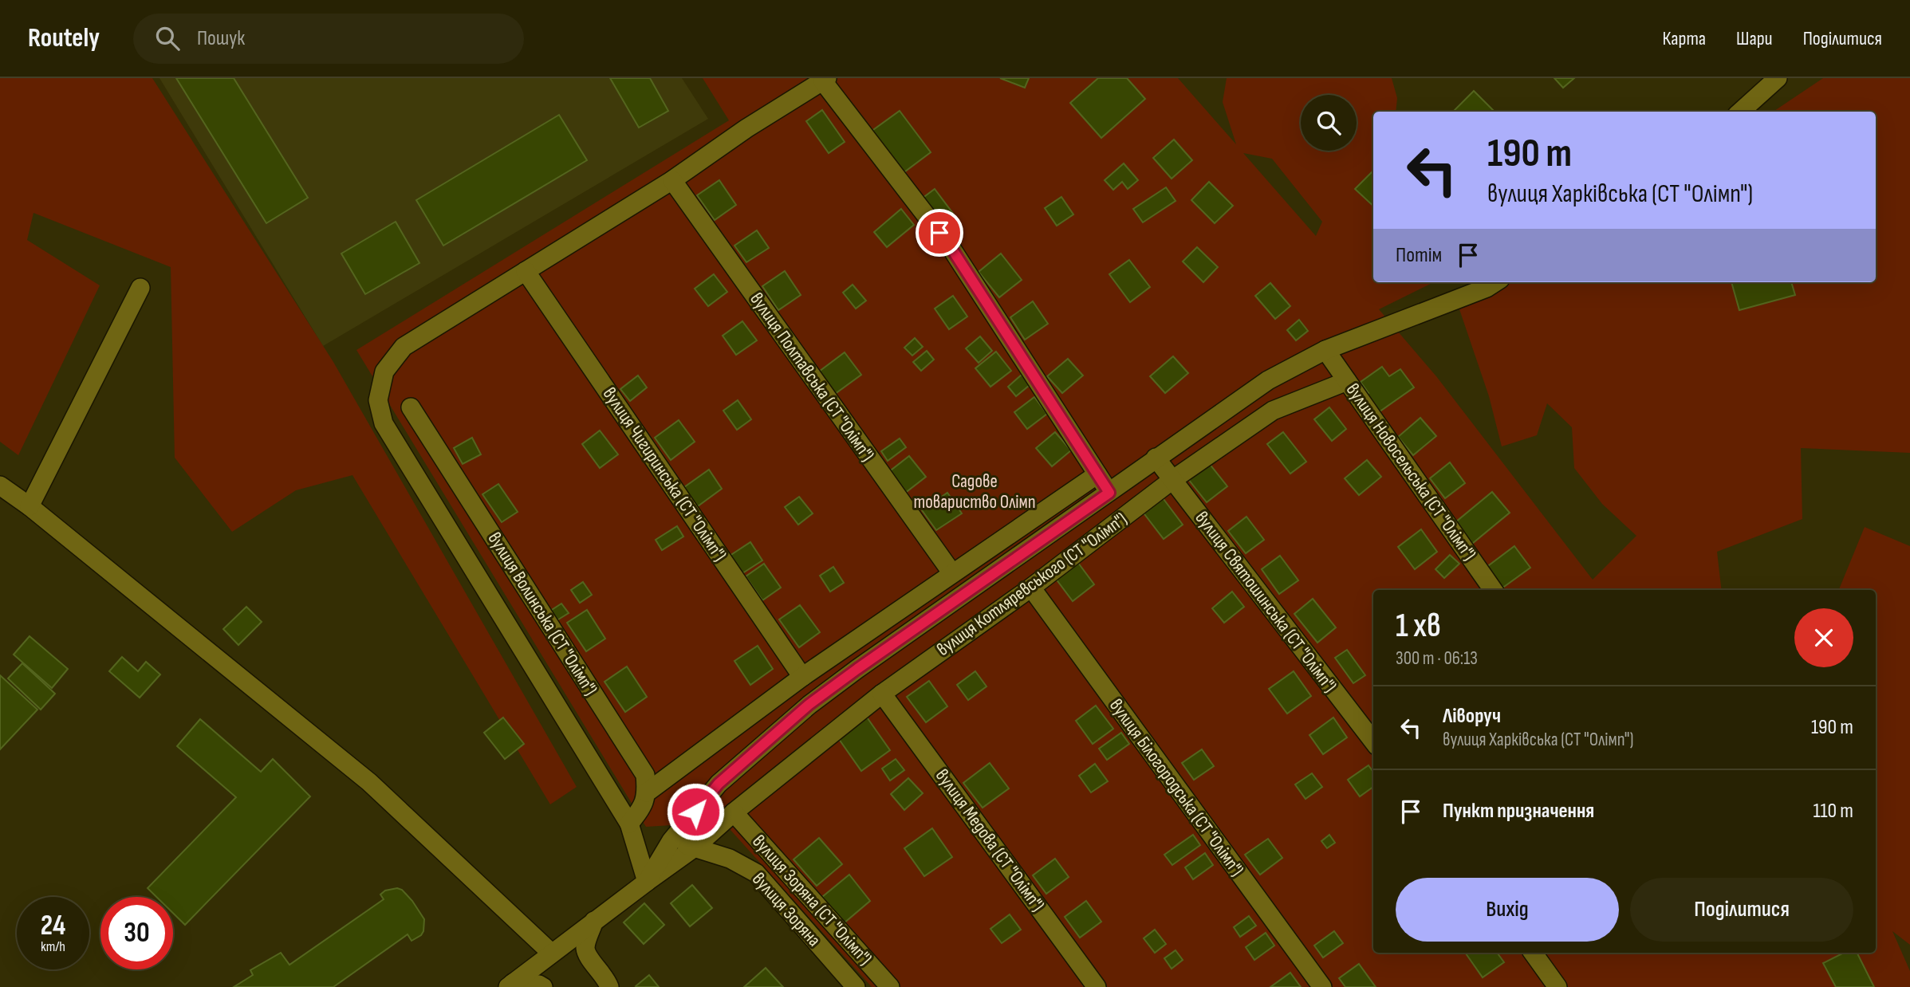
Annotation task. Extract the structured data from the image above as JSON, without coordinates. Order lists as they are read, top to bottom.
{
  "streets": {
    "street": [
      "вулиця Полтавська (СТ \"Олімп\")",
      "вулиця Новосельська (СТ \"Олімп\")",
      "вулиця Чигиринська (СТ \"Олімп\")",
      "вулиця Котляревського (СТ \"Олімп\")",
      "вулиця Святошинська (СТ \"Олімп\")",
      "вулиця Волинська (СТ \"Олімп\")",
      "вулиця Білогородська (СТ \"Олімп\")",
      "вулиця Медова (СТ \"Олімп\")",
      "вулиця Зоряна (СТ \"Олімп\")",
      "вулиця Зоряна"
    ]
  },
  "crossings": [
    ["вулиця Новосельська (СТ \"Олімп\")", "вулиця Котляревського (СТ \"Олімп\")"],
    ["вулиця Котляревського (СТ \"Олімп\")", "вулиця Святошинська (СТ \"Олімп\")"],
    ["вулиця Котляревського (СТ \"Олімп\")", "вулиця Білогородська (СТ \"Олімп\")"],
    ["вулиця Котляревського (СТ \"Олімп\")", "вулиця Медова (СТ \"Олімп\")"],
    ["вулиця Котляревського (СТ \"Олімп\")", "вулиця Зоряна (СТ \"Олімп\")"],
    ["вулиця Котляревського (СТ \"Олімп\")", "вулиця Зоряна"]
  ],
  "parks": ["Садове товариство Олімп"],
  "page": {
    "header": "Routely",
    "search": "Пошук",
    "nav": ["Карта", "Шари", "Поділитися"],
    "turn": ["190 m", "вулиця Харківська (СТ \"Олімп\")"],
    "then": "Потім",
    "heading": ["1 хв", "300 m · 06:13"],
    "list": [
      {
        "name": "Ліворуч",
        "note": "вулиця Харківська (СТ \"Олімп\")",
        "value": "190 m"
      },
      {
        "name": "Пункт призначення",
        "value": "110 m"
      }
    ],
    "buttons": ["Вихід", "Поділитися"],
    "speed": "24 km/h",
    "limit": "30"
  }
}
